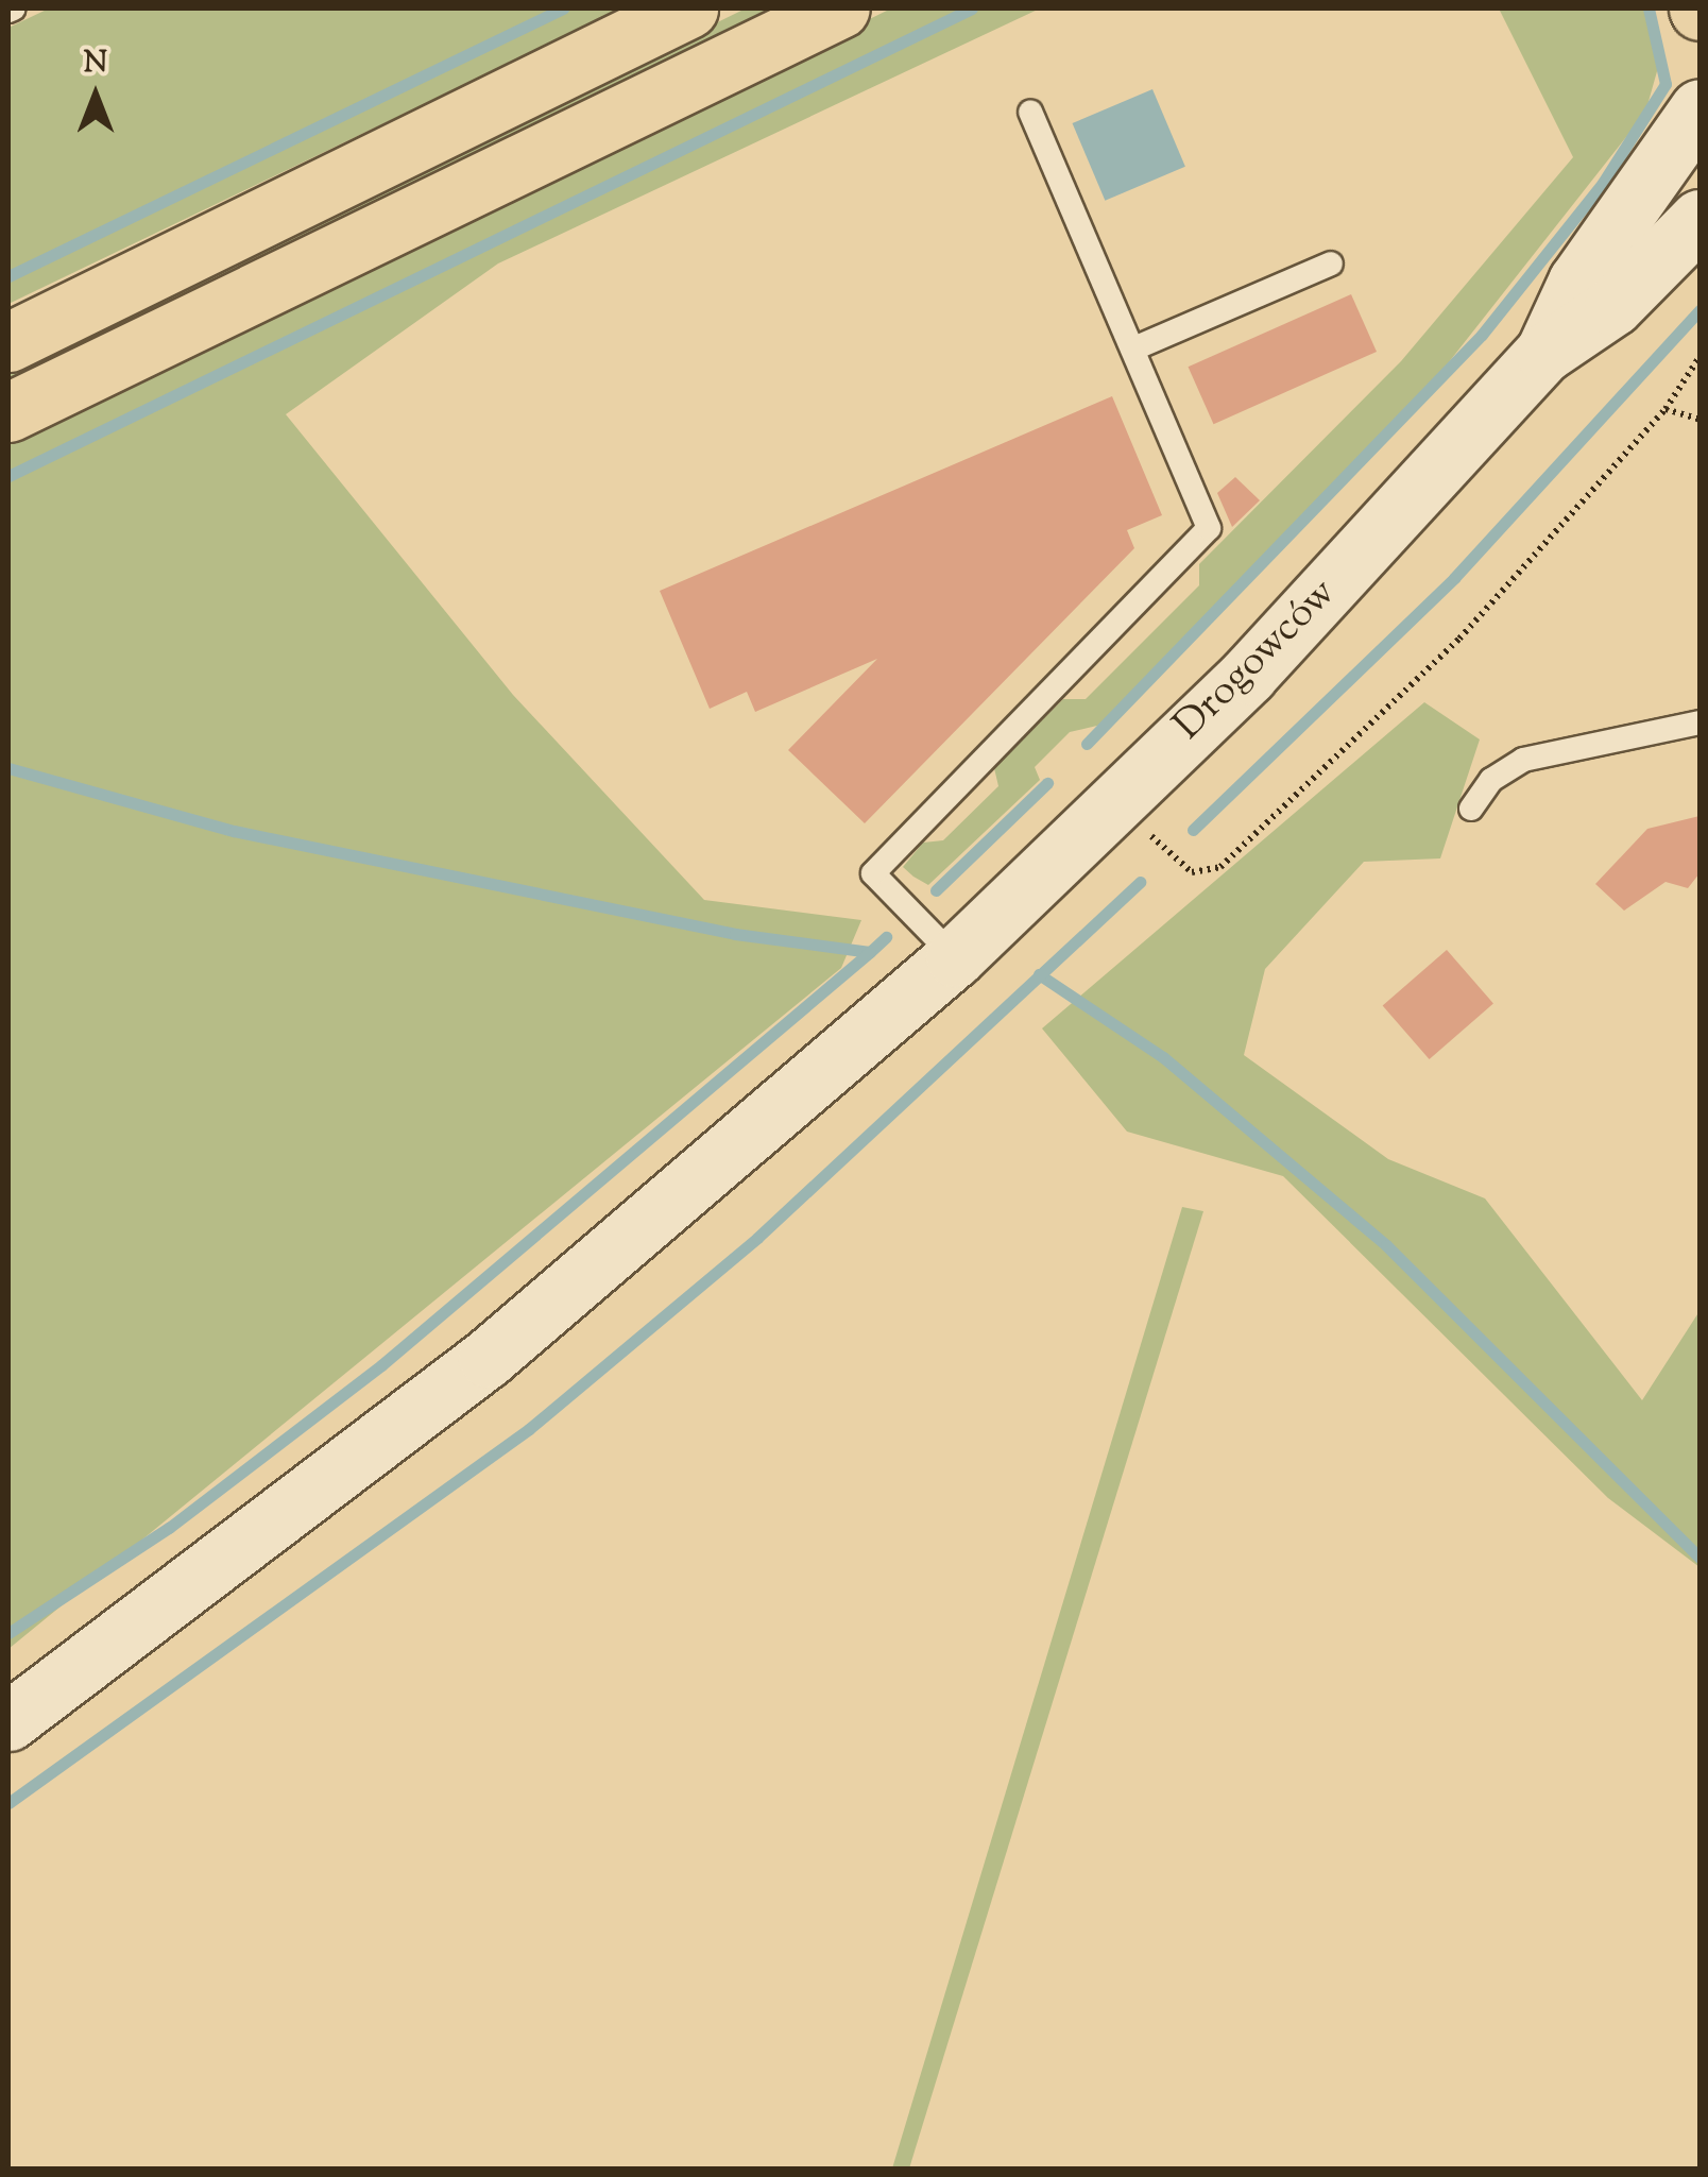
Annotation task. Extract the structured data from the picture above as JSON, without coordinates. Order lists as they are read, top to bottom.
{
  "streets": {
    "main road": ["Drogowców"]
  },
  "north": "top"
}
